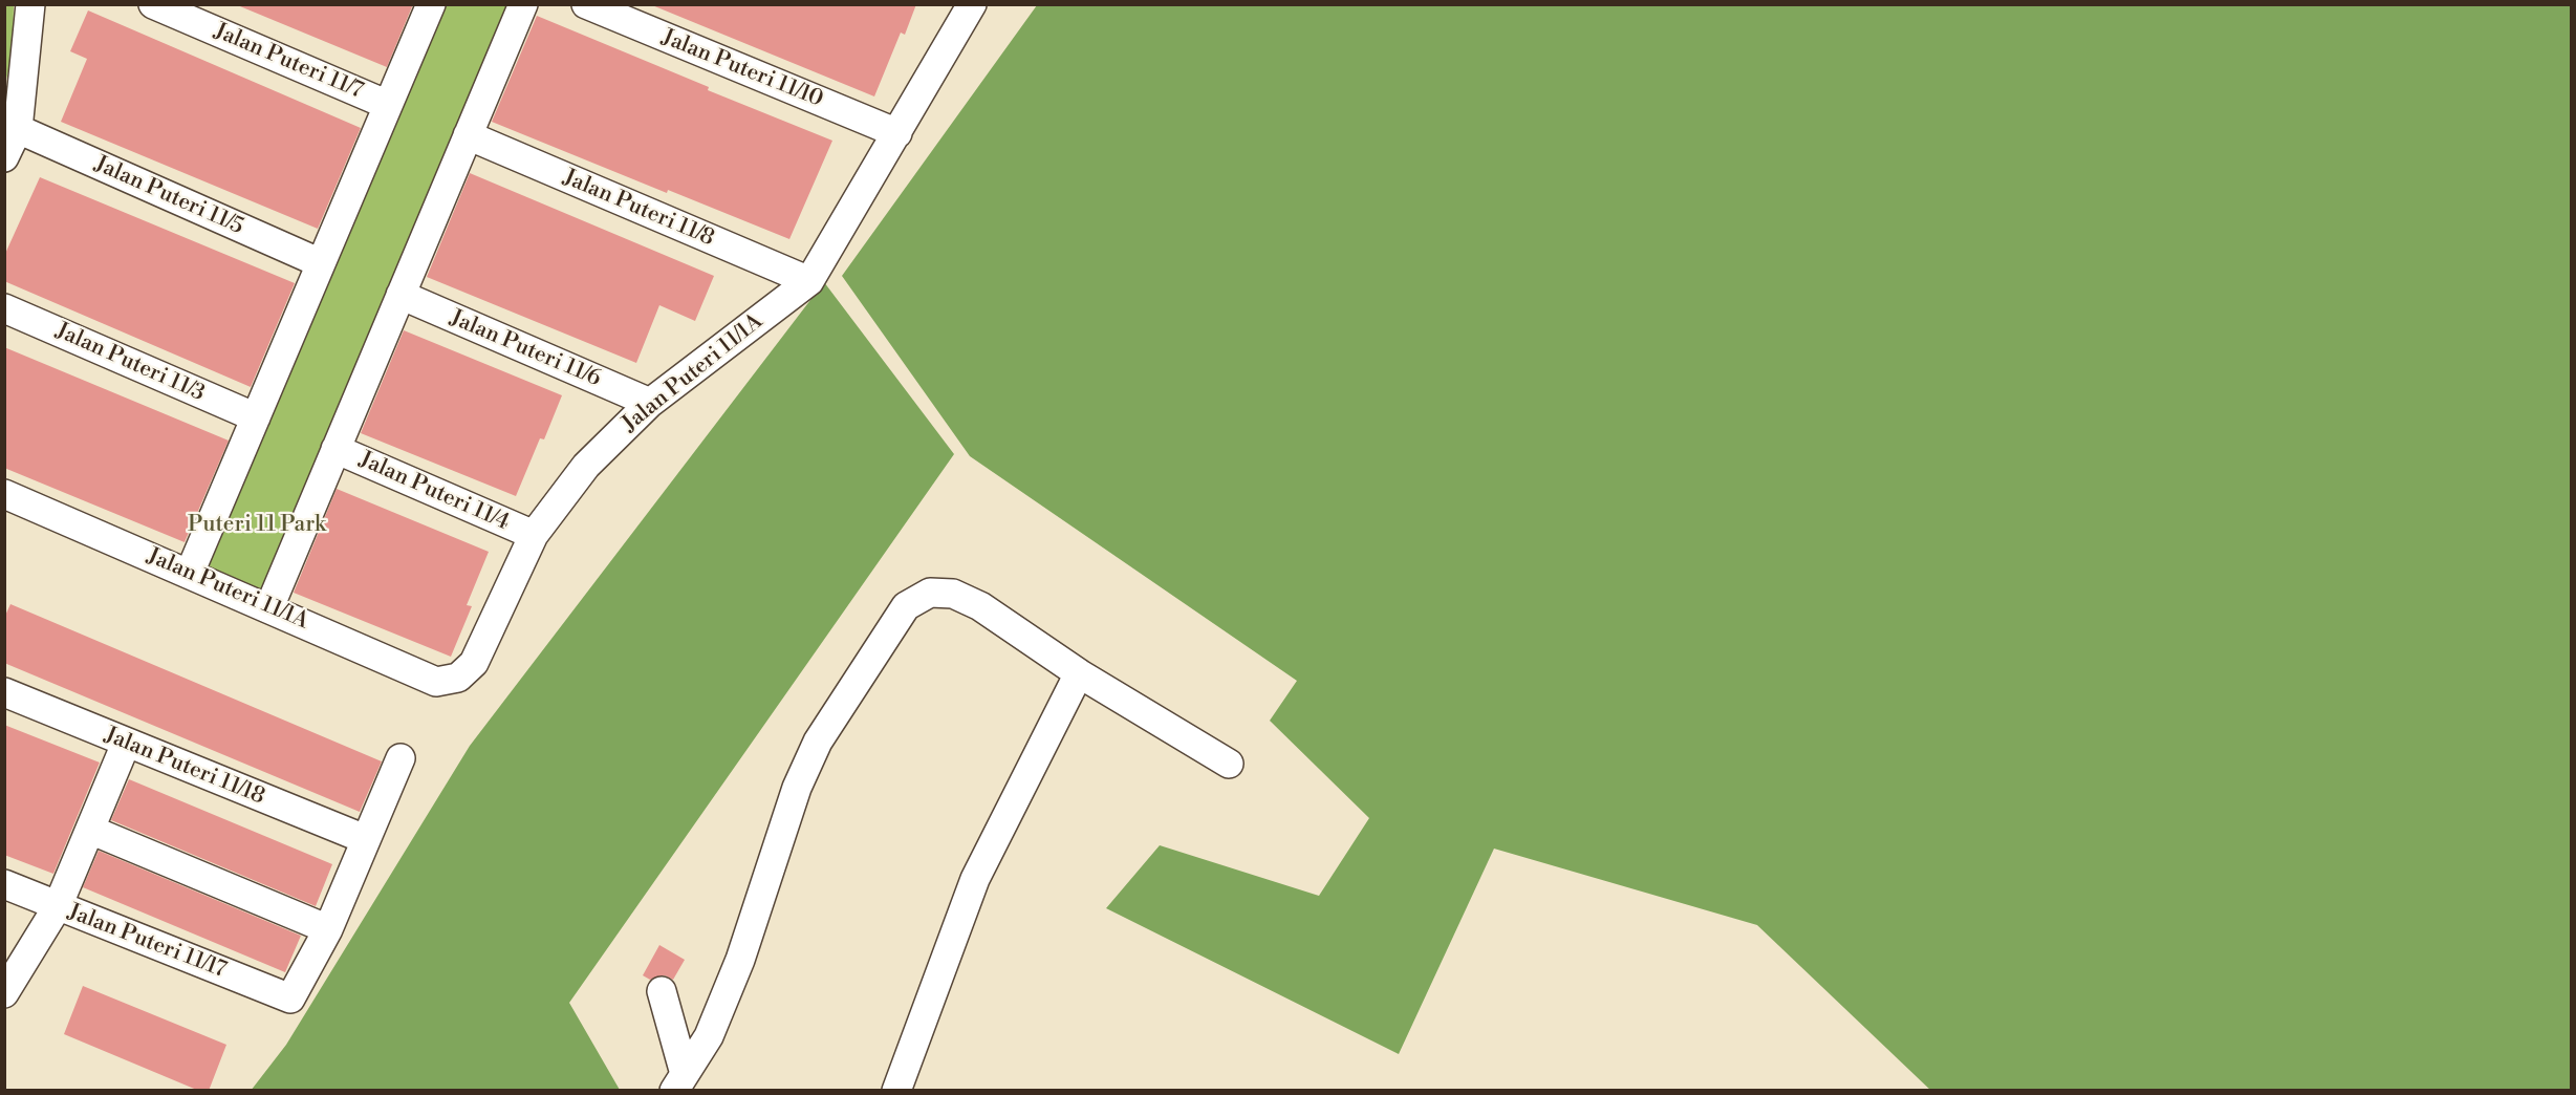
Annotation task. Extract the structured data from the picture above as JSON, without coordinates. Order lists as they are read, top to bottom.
{
  "streets": {
    "street": [
      "Jalan Puteri 11/7",
      "Jalan Puteri 11/10",
      "Jalan Puteri 11/5",
      "Jalan Puteri 11/8",
      "Jalan Puteri 11/6",
      "Jalan Puteri 11/3",
      "Jalan Puteri 11/1A",
      "Jalan Puteri 11/4",
      "Jalan Puteri 11/18",
      "Jalan Puteri 11/17"
    ]
  },
  "crossings": [
    ["Jalan Puteri 11/10", "Jalan Puteri 11/1A"],
    ["Jalan Puteri 11/8", "Jalan Puteri 11/1A"],
    ["Jalan Puteri 11/6", "Jalan Puteri 11/1A"],
    ["Jalan Puteri 11/1A", "Jalan Puteri 11/4"]
  ],
  "parks": ["Puteri 11 Park"]
}
